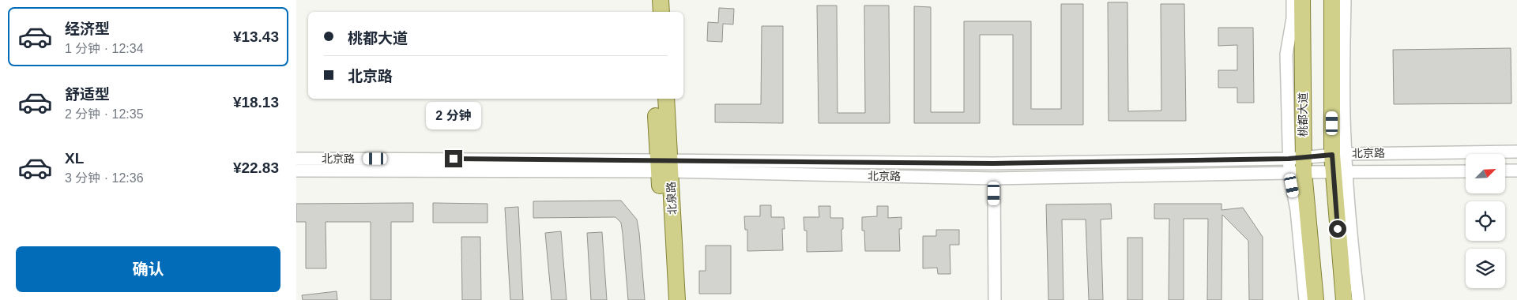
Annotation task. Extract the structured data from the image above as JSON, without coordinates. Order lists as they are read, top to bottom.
{
  "streets": {
    "main road": ["桃都大道", "北泉路"],
    "street": ["北京路"]
  },
  "crossings": [
    ["桃都大道", "北京路"],
    ["北京路", "北泉路"]
  ],
  "north": "top right",
  "page": {
    "list": [
      {
        "name": "经济型",
        "note": "1 分钟 · 12:34",
        "value": "¥13.43"
      },
      {
        "name": "舒适型",
        "note": "2 分钟 · 12:35",
        "value": "¥18.13"
      },
      {
        "name": "XL",
        "note": "3 分钟 · 12:36",
        "value": "¥22.83"
      }
    ],
    "banner": ["桃都大道", "北京路"],
    "bubble": "2 分钟",
    "buttons": "确认"
  }
}
